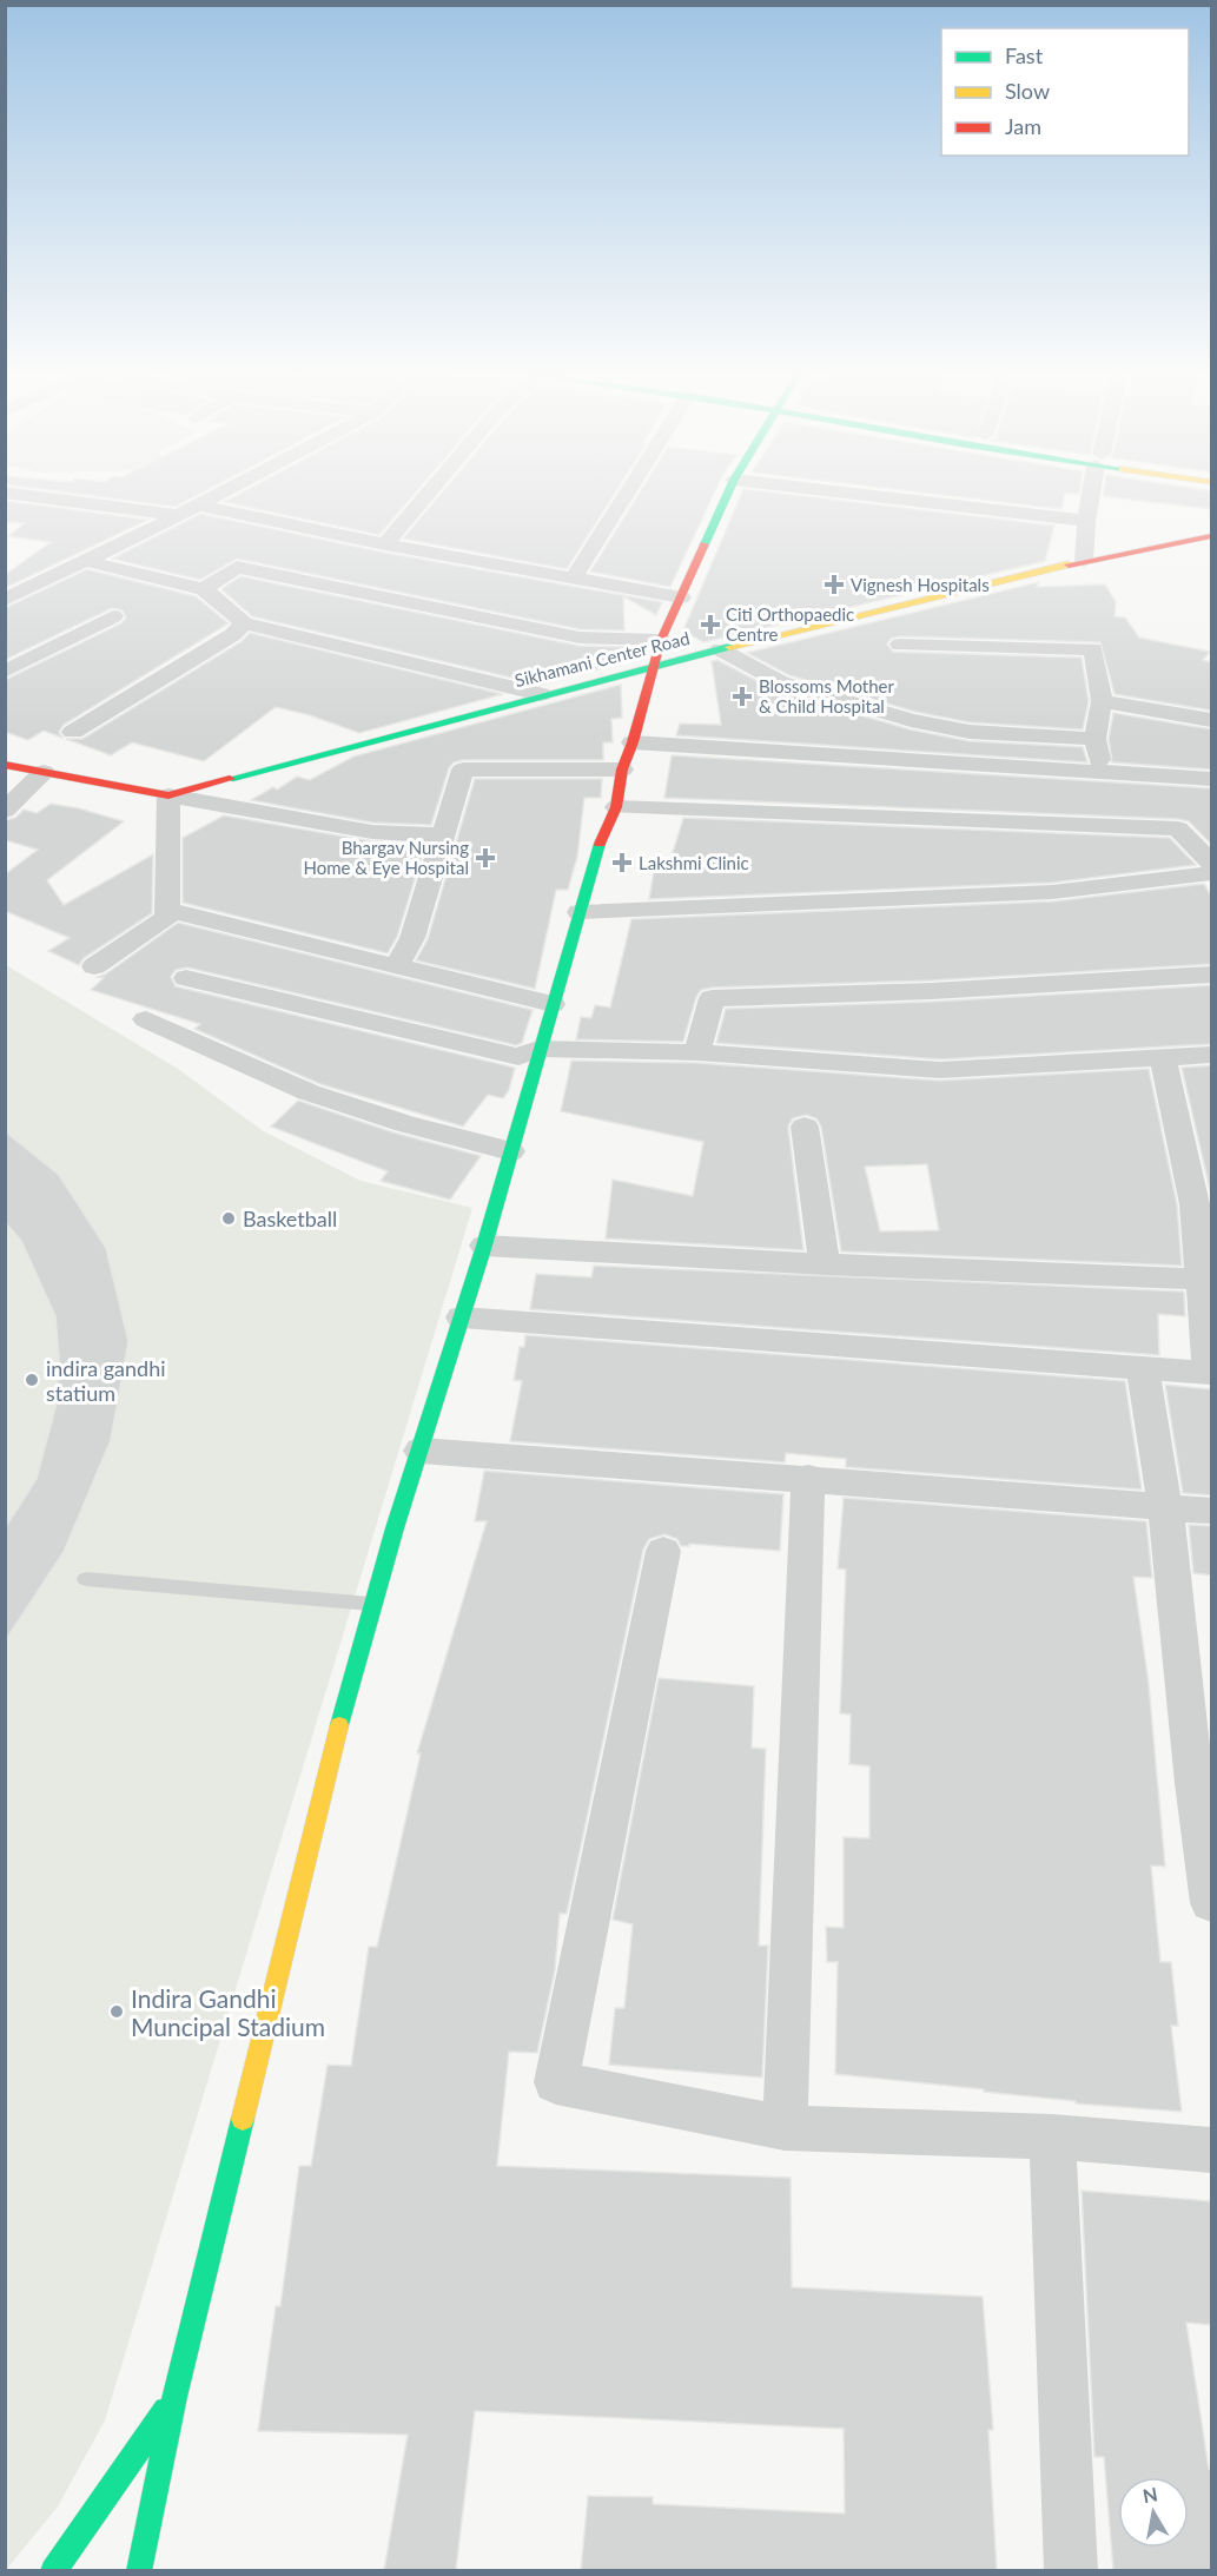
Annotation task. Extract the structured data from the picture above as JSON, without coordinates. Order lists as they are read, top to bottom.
{
  "streets": {
    "street": ["Sikhamani Center Road"]
  },
  "places": {
    "health": [
      "Vignesh Hospitals",
      "Citi Orthopaedic Centre",
      "Blossoms Mother & Child Hospital",
      "Bhargav Nursing Home & Eye Hospital",
      "Lakshmi Clinic"
    ],
    "other": ["Basketball", "indira gandhi statium", "Indira Gandhi Muncipal Stadium"]
  },
  "legend": ["Fast", "Slow", "Jam"],
  "north": "top"
}
